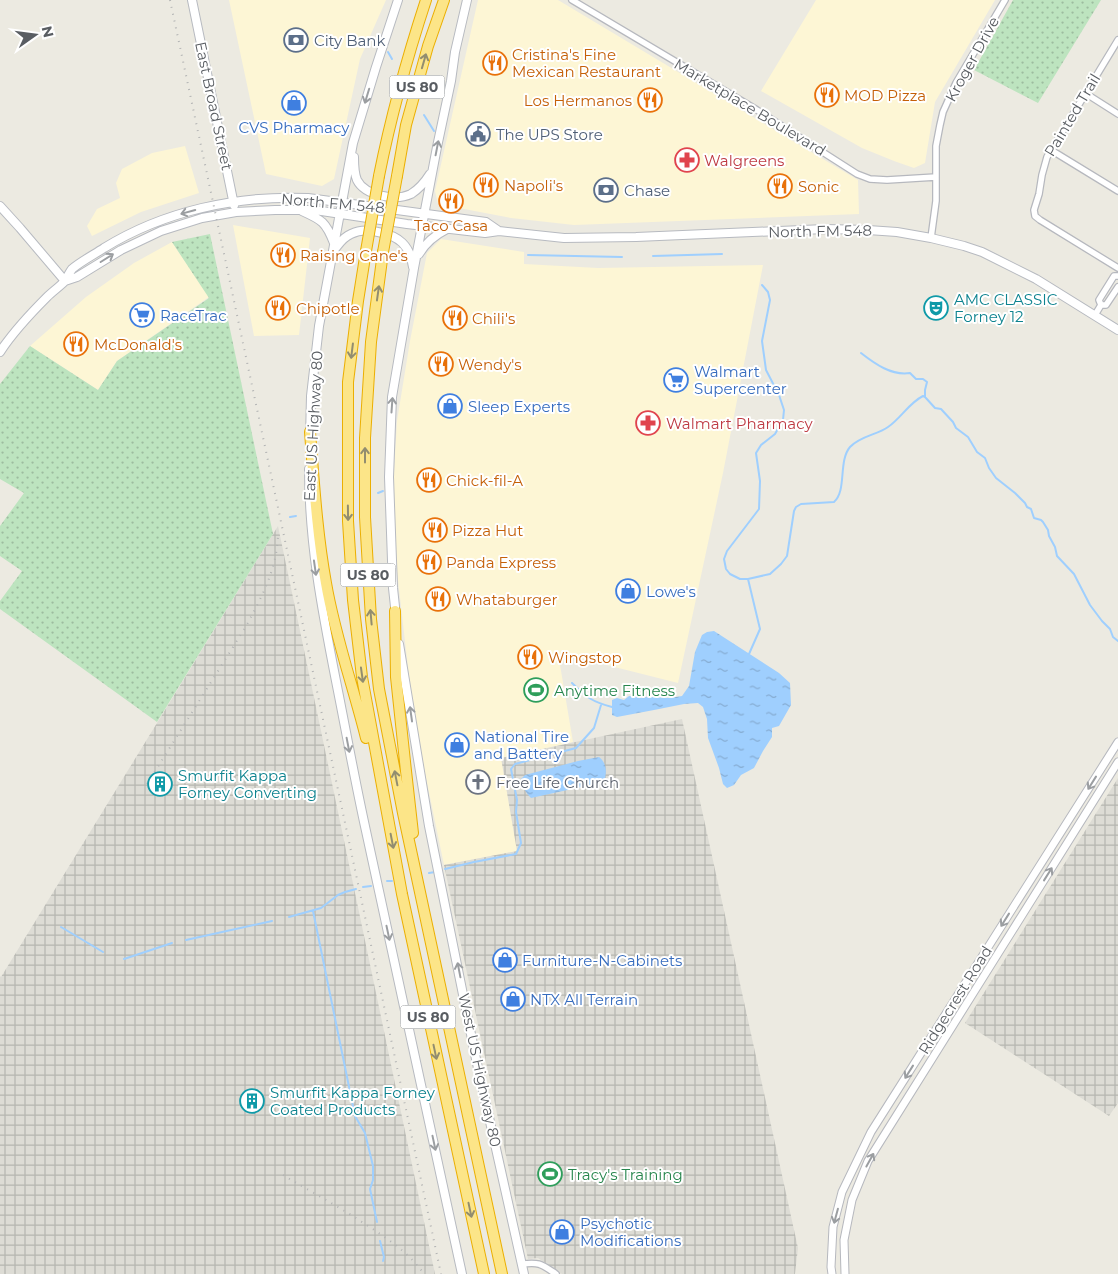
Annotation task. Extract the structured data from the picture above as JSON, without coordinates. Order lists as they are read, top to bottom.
{
  "streets": {
    "highway": ["US 80"],
    "main road": [
      "East Broad Street",
      "North FM 548",
      "East US Highway 80",
      "West US Highway 80"
    ],
    "street": [
      "Kroger Drive",
      "Marketplace Boulevard",
      "Painted Trail",
      "Ridgecrest Road"
    ]
  },
  "crossings": [
    ["Kroger Drive", "Marketplace Boulevard"],
    ["Kroger Drive", "North FM 548"],
    ["East Broad Street", "North FM 548"],
    ["North FM 548", "East US Highway 80"]
  ],
  "one_way": ["East US Highway 80", "West US Highway 80"],
  "places": {
    "bank": ["City Bank", "Chase"],
    "restaurant": [
      "Cristina's Fine Mexican Restaurant",
      "MOD Pizza",
      "Los Hermanos",
      "Napoli's",
      "Sonic",
      "Taco Casa",
      "Raising Cane's",
      "Chipotle",
      "Chili's",
      "McDonald's",
      "Wendy's",
      "Chick-fil-A",
      "Pizza Hut",
      "Panda Express",
      "Whataburger",
      "Wingstop"
    ],
    "shop": [
      "CVS Pharmacy",
      "Sleep Experts",
      "Lowe's",
      "National Tire and Battery",
      "Furniture-N-Cabinets",
      "NTX All Terrain",
      "Psychotic Modifications"
    ],
    "public building": ["The UPS Store"],
    "pharmacy": ["Walgreens", "Walmart Pharmacy"],
    "theatre": ["AMC CLASSIC Forney 12"],
    "supermarket": ["RaceTrac", "Walmart Supercenter"],
    "sports": ["Anytime Fitness", "Tracy's Training"],
    "church": ["Free Life Church"],
    "building": ["Smurfit Kappa Forney Converting", "Smurfit Kappa Forney Coated Products"]
  },
  "north": "right"
}
